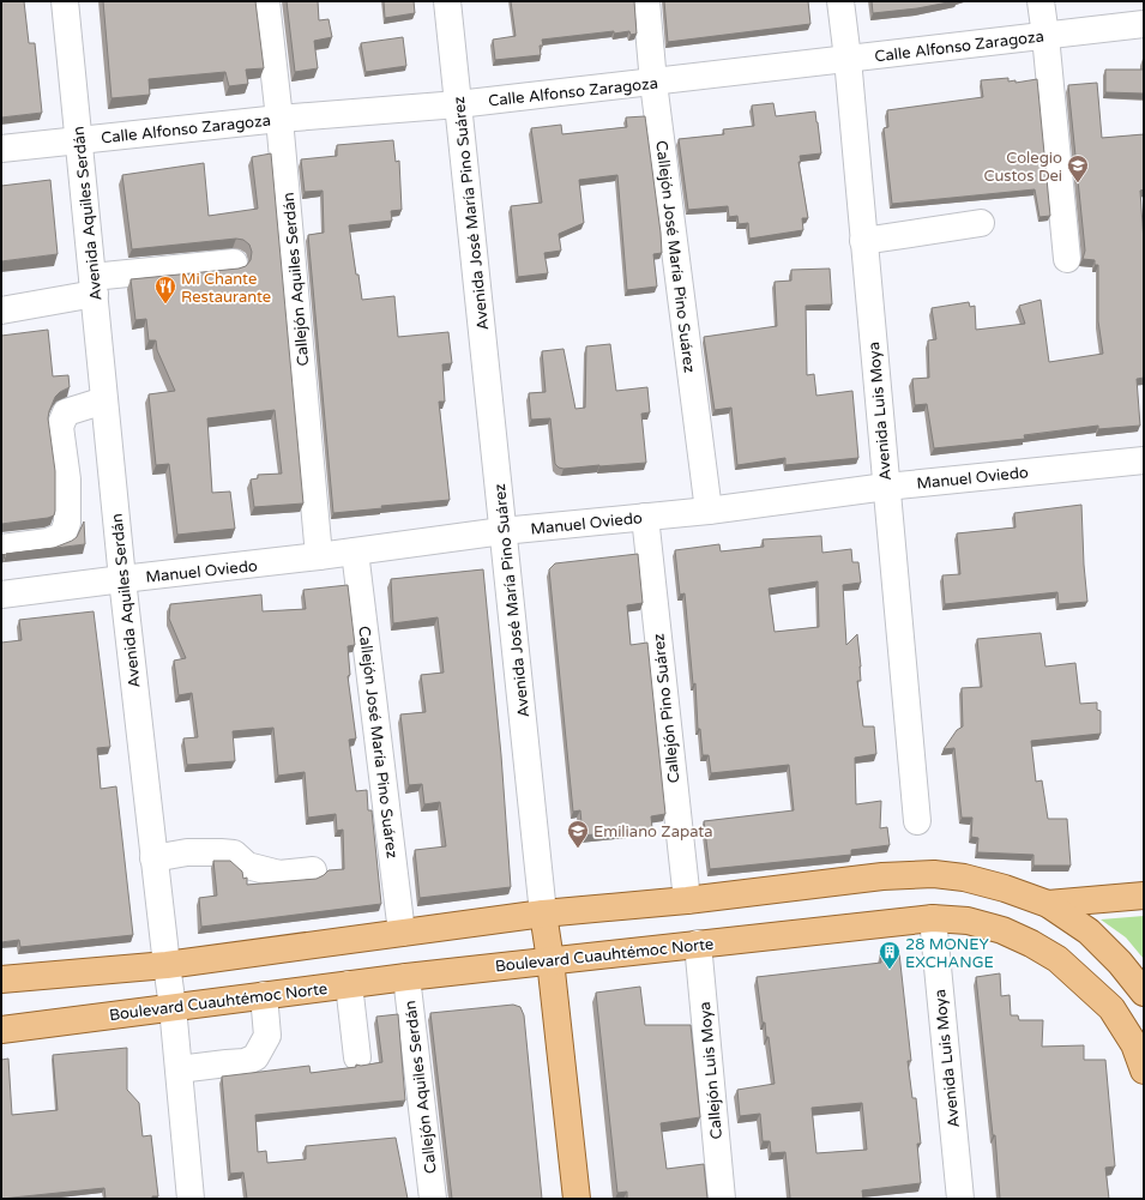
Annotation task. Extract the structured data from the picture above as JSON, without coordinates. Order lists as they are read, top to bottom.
{
  "streets": {
    "main road": ["Avenida José María Pino Suárez", "Boulevard Cuauhtémoc Norte"],
    "street": [
      "Calle Alfonso Zaragoza",
      "Avenida Aquiles Serdán",
      "Callejón José María Pino Suárez",
      "Callejón Aquiles Serdán",
      "Avenida Luis Moya",
      "Manuel Oviedo",
      "Callejón Pino Suárez",
      "Callejón Luis Moya"
    ]
  },
  "crossings": [
    ["Calle Alfonso Zaragoza", "Avenida Aquiles Serdán"],
    ["Calle Alfonso Zaragoza", "Avenida José María Pino Suárez"],
    ["Calle Alfonso Zaragoza", "Callejón José María Pino Suárez"],
    ["Calle Alfonso Zaragoza", "Callejón Aquiles Serdán"],
    ["Calle Alfonso Zaragoza", "Avenida Luis Moya"],
    ["Avenida Aquiles Serdán", "Manuel Oviedo"],
    ["Avenida Aquiles Serdán", "Boulevard Cuauhtémoc Norte"],
    ["Avenida José María Pino Suárez", "Manuel Oviedo"],
    ["Avenida José María Pino Suárez", "Boulevard Cuauhtémoc Norte"],
    ["Callejón José María Pino Suárez", "Manuel Oviedo"],
    ["Callejón Aquiles Serdán", "Manuel Oviedo"],
    ["Callejón Aquiles Serdán", "Boulevard Cuauhtémoc Norte"],
    ["Avenida Luis Moya", "Manuel Oviedo"],
    ["Avenida Luis Moya", "Boulevard Cuauhtémoc Norte"],
    ["Manuel Oviedo", "Callejón Pino Suárez"],
    ["Boulevard Cuauhtémoc Norte", "Callejón Luis Moya"]
  ],
  "places": {
    "school or university": ["Colegio Custos Dei", "Emiliano Zapata"],
    "restaurant": ["Mi Chante Restaurante"],
    "building": ["28 MONEY EXCHANGE"]
  }
}
